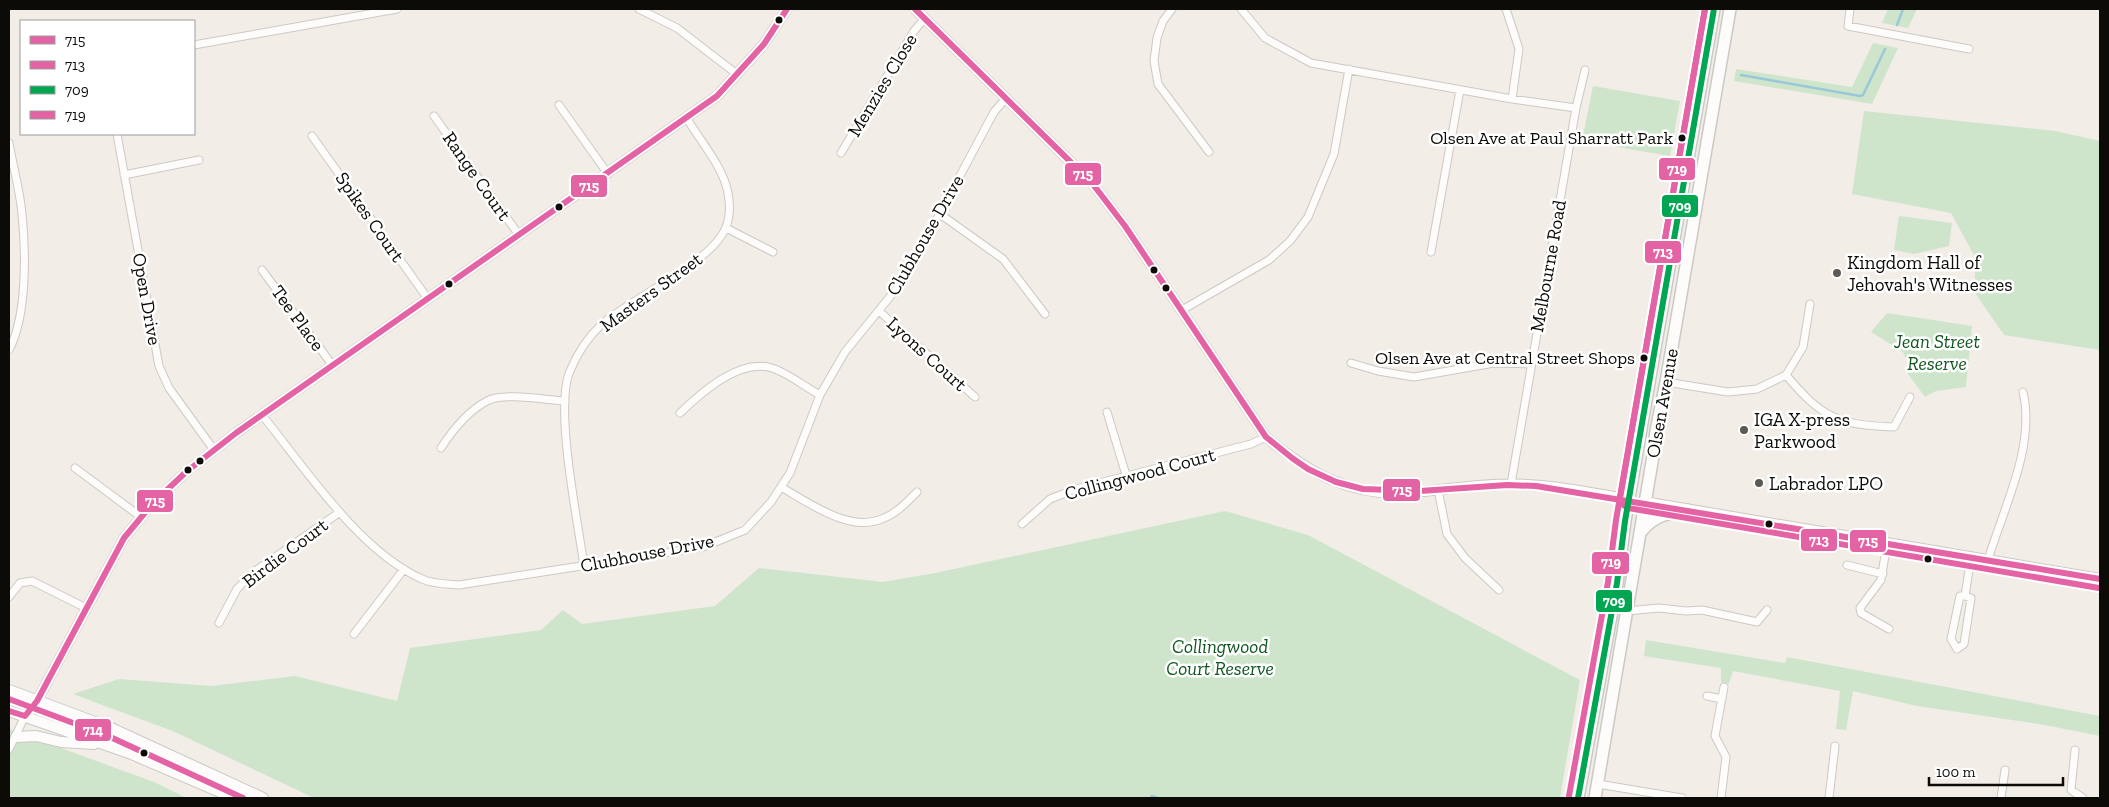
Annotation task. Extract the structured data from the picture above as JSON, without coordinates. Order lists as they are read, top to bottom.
{
  "streets": {
    "main road": ["Olsen Avenue"],
    "street": [
      "Menzies Close",
      "Range Court",
      "Spikes Court",
      "Clubhouse Drive",
      "Melbourne Road",
      "Masters Street",
      "Open Drive",
      "Tee Place",
      "Lyons Court",
      "Collingwood Court",
      "Birdie Court"
    ]
  },
  "crossings": [
    ["Clubhouse Drive", "Masters Street"],
    ["Clubhouse Drive", "Lyons Court"],
    ["Clubhouse Drive", "Birdie Court"]
  ],
  "parks": ["Jean Street Reserve", "Collingwood Court Reserve"],
  "places": [
    "Olsen Ave at Paul Sharratt Park",
    "Kingdom Hall of Jehovah's Witnesses",
    "Olsen Ave at Central Street Shops",
    "IGA X-press Parkwood",
    "Labrador LPO"
  ],
  "lines": [
    "transit line 715",
    "transit line 713",
    "transit line 709",
    "transit line 719",
    "transit line 714"
  ],
  "legend": [
    "715",
    "713",
    "709",
    "719"
  ],
  "scale_bar": "100 m"
}
